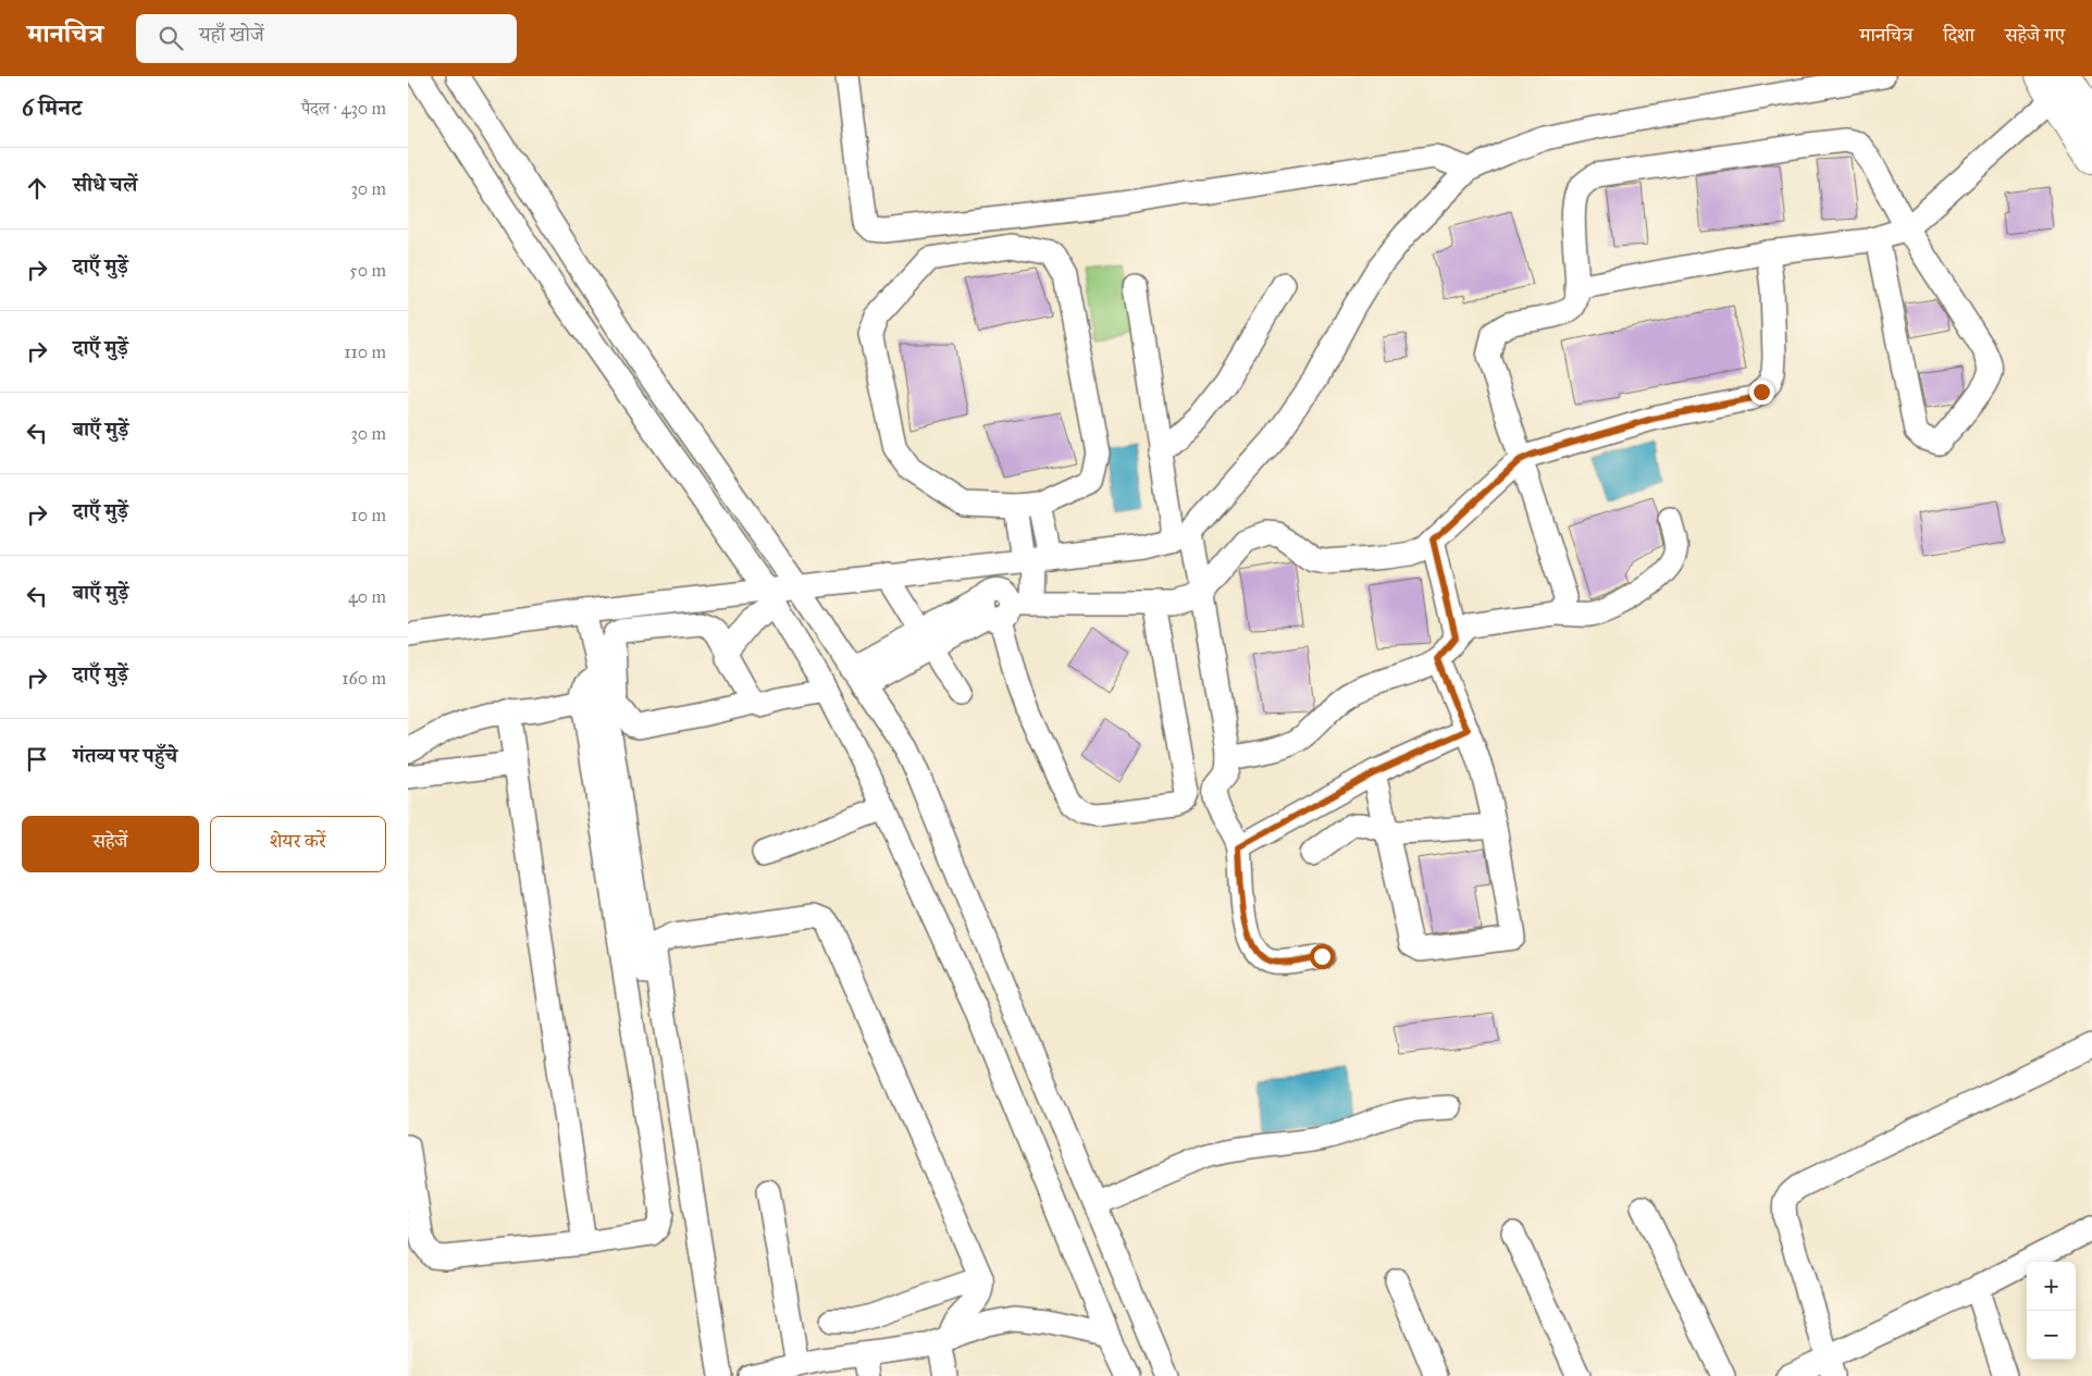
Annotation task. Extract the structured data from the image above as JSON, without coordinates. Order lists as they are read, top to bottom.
{
  "page": {
    "header": "मानचित्र",
    "search": "यहाँ खोजें",
    "nav": ["मानचित्र", "दिशा", "सहेजे गए"],
    "heading": ["6 मिनट", "पैदल · 430 m"],
    "list": [
      ["सीधे चलें", "30 m"],
      ["दाएँ मुड़ें", "50 m"],
      ["दाएँ मुड़ें", "110 m"],
      ["बाएँ मुड़ें", "30 m"],
      ["दाएँ मुड़ें", "10 m"],
      ["बाएँ मुड़ें", "40 m"],
      ["दाएँ मुड़ें", "160 m"],
      "गंतव्य पर पहुँचे"
    ],
    "buttons": ["सहेजें", "शेयर करें"],
    "map_buttons": ["+", "−"]
  }
}
